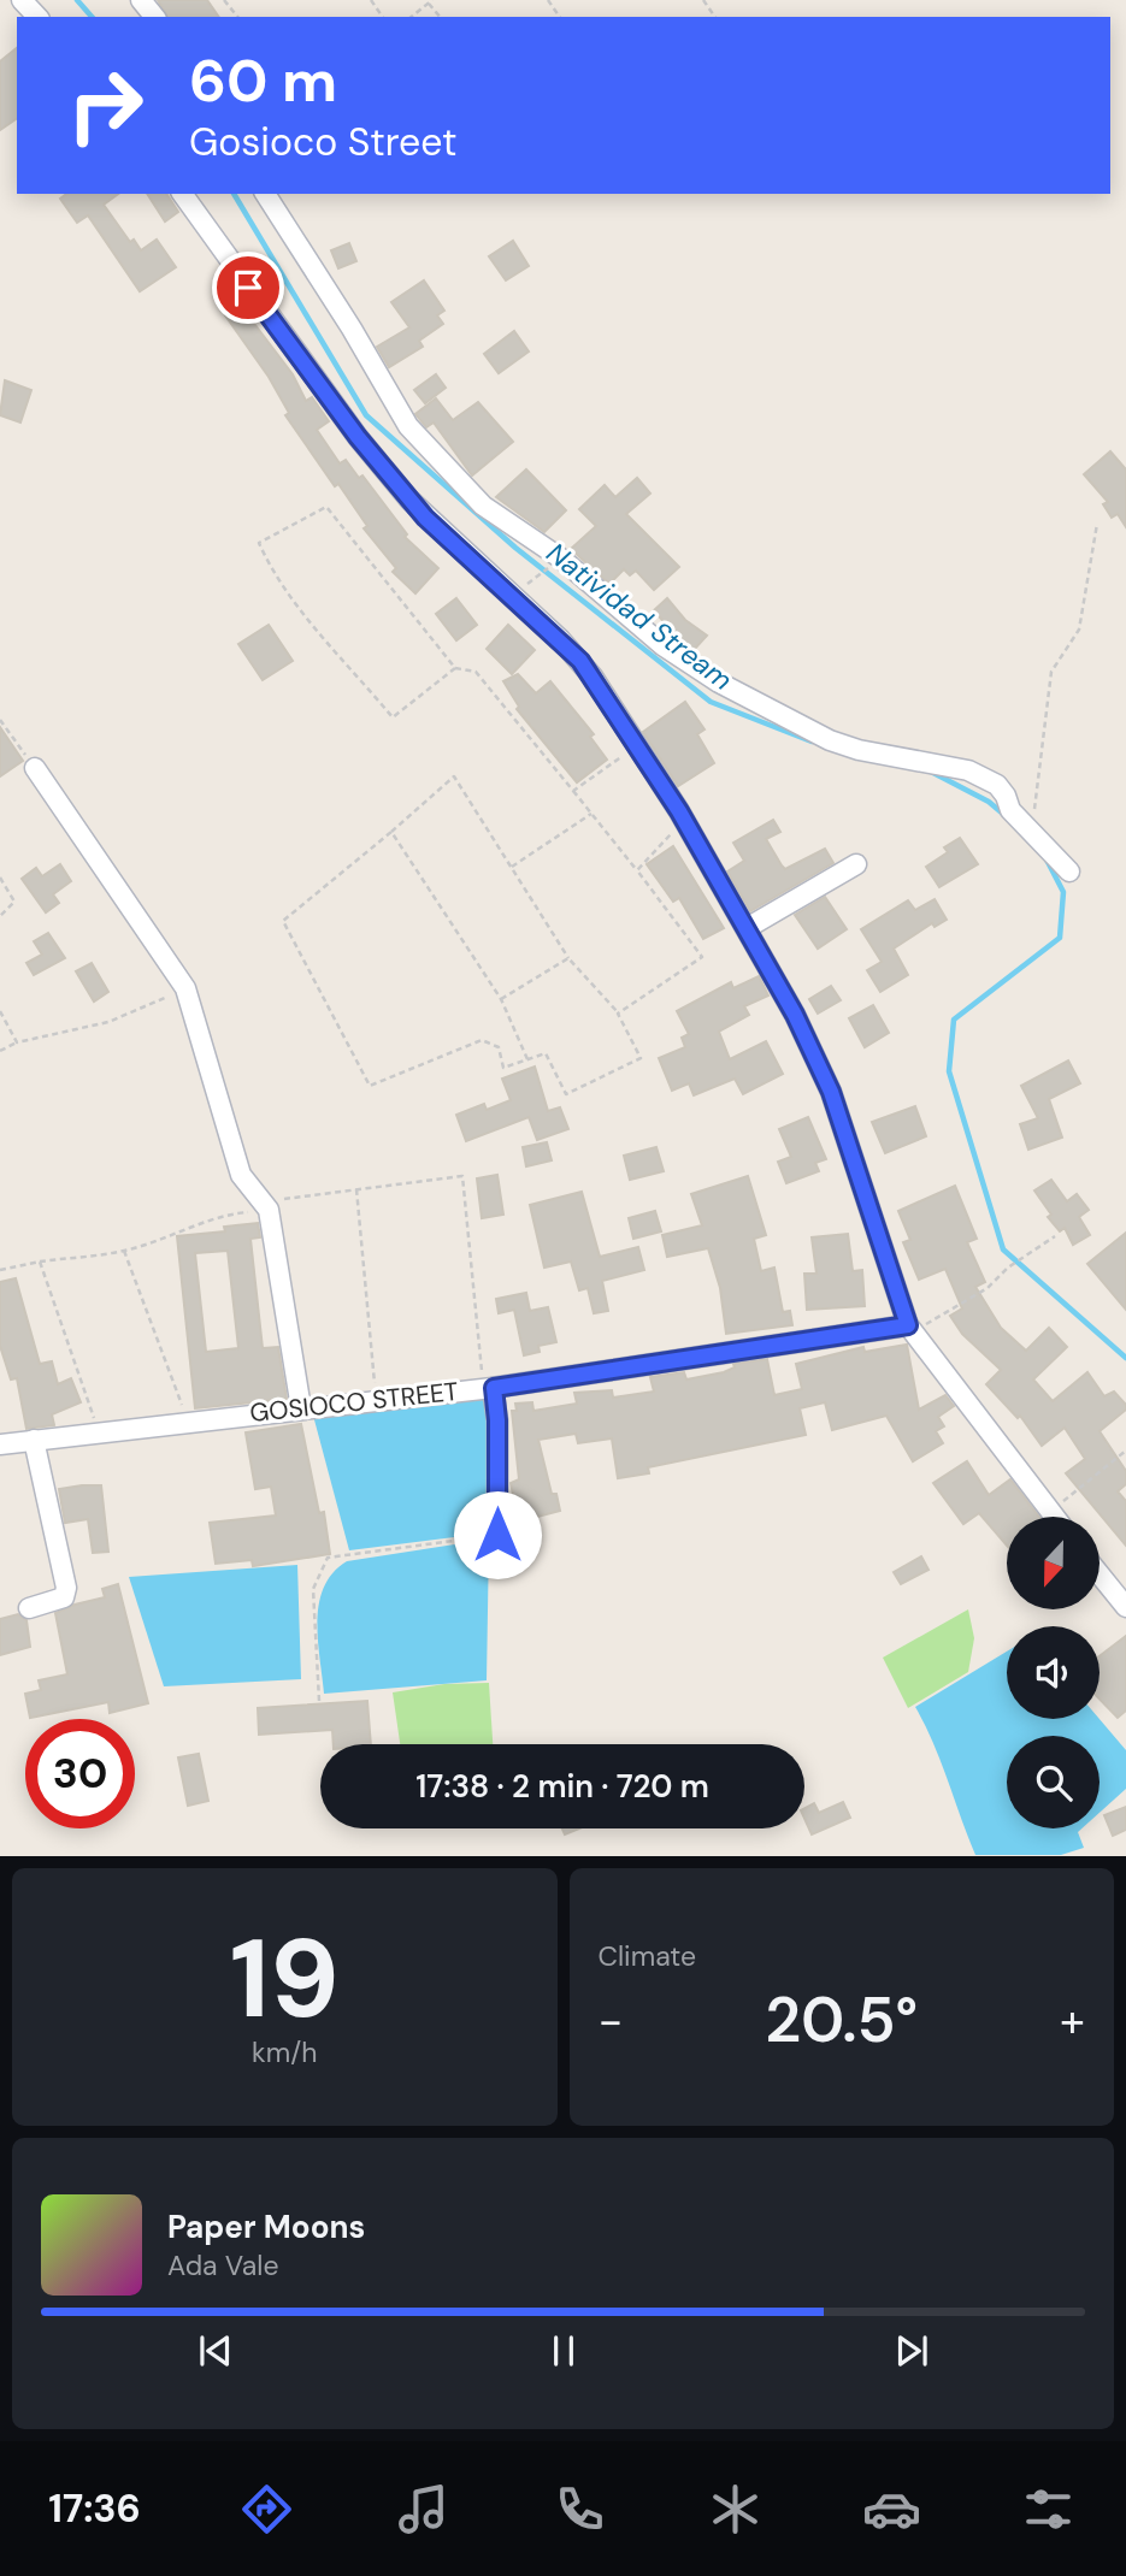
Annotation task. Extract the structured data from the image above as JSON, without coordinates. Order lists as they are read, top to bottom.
{
  "streets": {
    "street": ["GOSIOCO STREET"]
  },
  "water": ["Natividad Stream"],
  "north": "bottom",
  "page": {
    "turn": ["60 m", "Gosioco Street"],
    "limit": "30",
    "trip": "17:38 · 2 min · 720 m",
    "tile": [
      ["19", "km/h"],
      "Climate"
    ],
    "heat": ["−", "20.5°", "+"],
    "song": ["Paper Moons", "Ada Vale"],
    "tabs": "17:36"
  }
}
